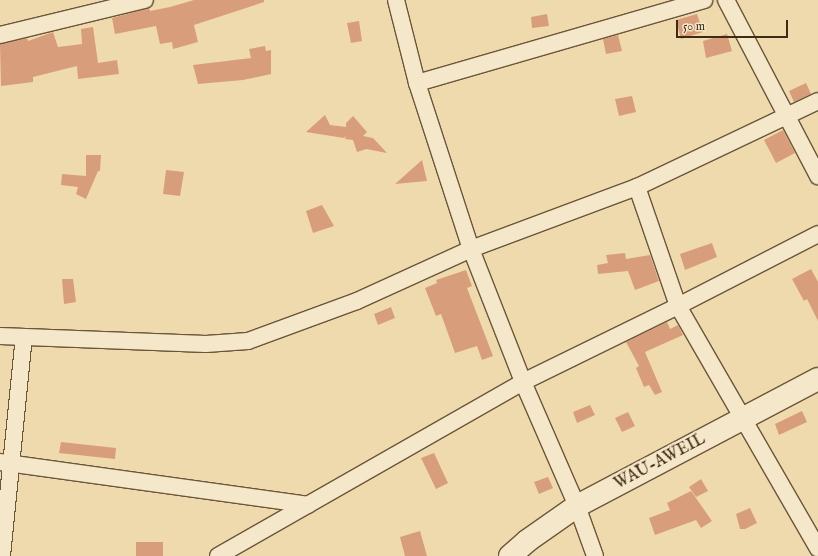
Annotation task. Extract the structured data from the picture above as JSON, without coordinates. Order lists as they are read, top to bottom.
{
  "streets": {
    "street": ["WAU-AWEIL"]
  },
  "scale_bar": "50 m"
}
